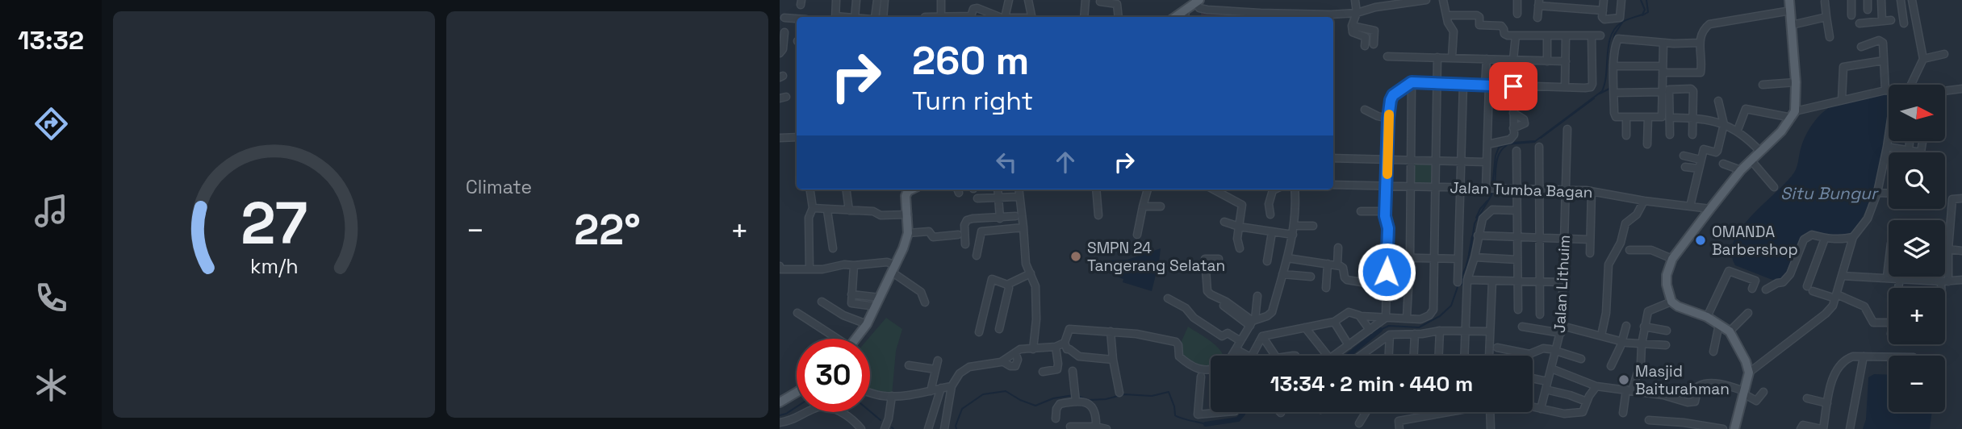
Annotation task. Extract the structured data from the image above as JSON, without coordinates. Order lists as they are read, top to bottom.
{
  "streets": {
    "street": ["Jalan Tumba Bagan", "Jalan Lithuim"]
  },
  "crossings": [
    ["Jalan Tumba Bagan", "Jalan Lithuim"]
  ],
  "water": ["Situ Bungur"],
  "places": ["OMANDA Barbershop", "SMPN 24 Tangerang Selatan", "Masjid Baiturahman"],
  "north": "right",
  "page": {
    "tabs": "13:32",
    "tile": "Climate",
    "turn": ["260 m", "Turn right"],
    "map_buttons": ["+", "−"],
    "heat": ["−", "22°", "+"],
    "limit": "30",
    "trip": "13:34 · 2 min · 440 m",
    "gauge": ["27", "km/h"]
  }
}
